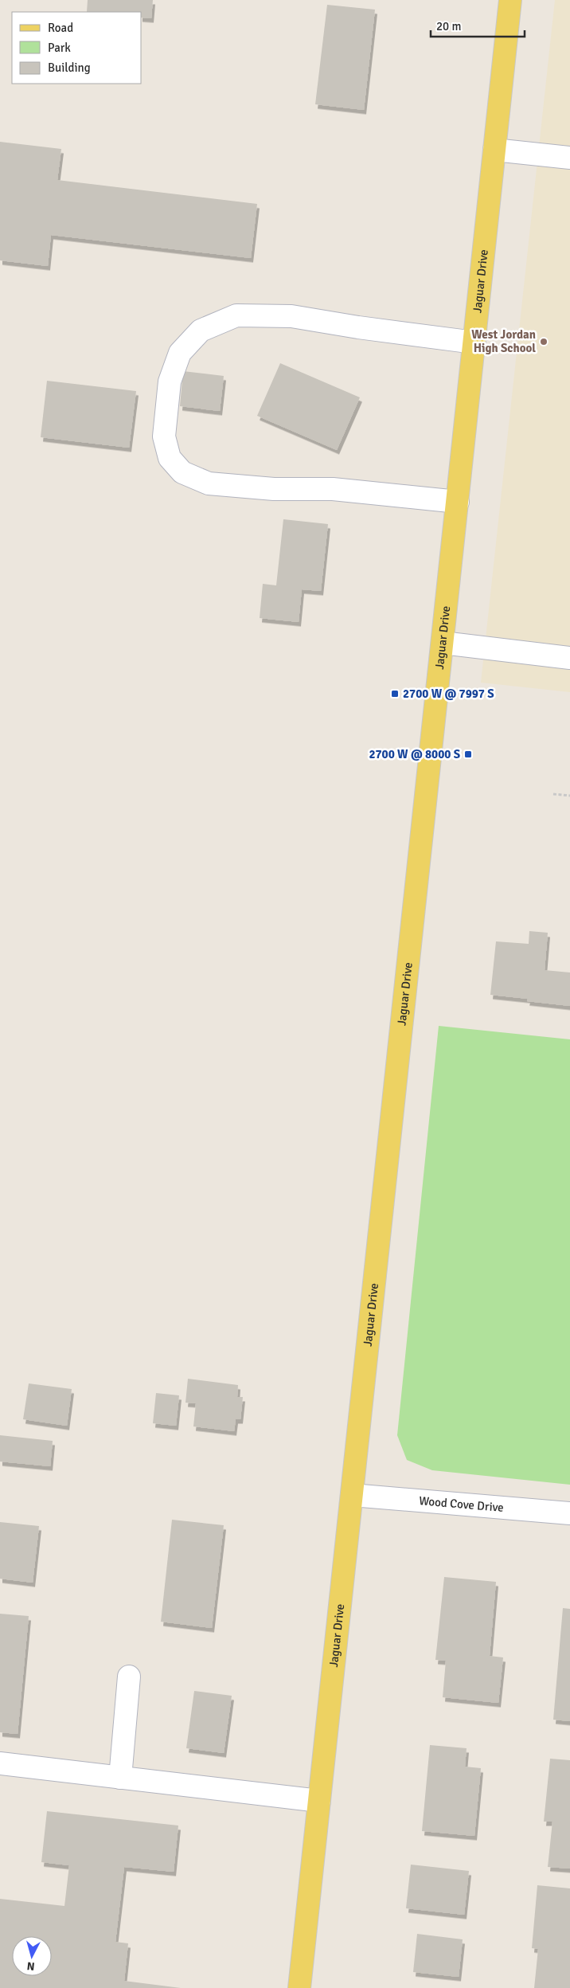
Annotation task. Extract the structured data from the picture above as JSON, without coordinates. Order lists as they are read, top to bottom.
{
  "streets": {
    "main road": ["Jaguar Drive"],
    "street": ["Wood Cove Drive"]
  },
  "crossings": [
    ["Jaguar Drive", "Wood Cove Drive"]
  ],
  "places": {
    "other": ["West Jordan High School"],
    "transit": ["2700 W @ 7997 S", "2700 W @ 8000 S"]
  },
  "legend": ["Road", "Park", "Building"],
  "scale_bar": "20 m",
  "north": "bottom"
}
